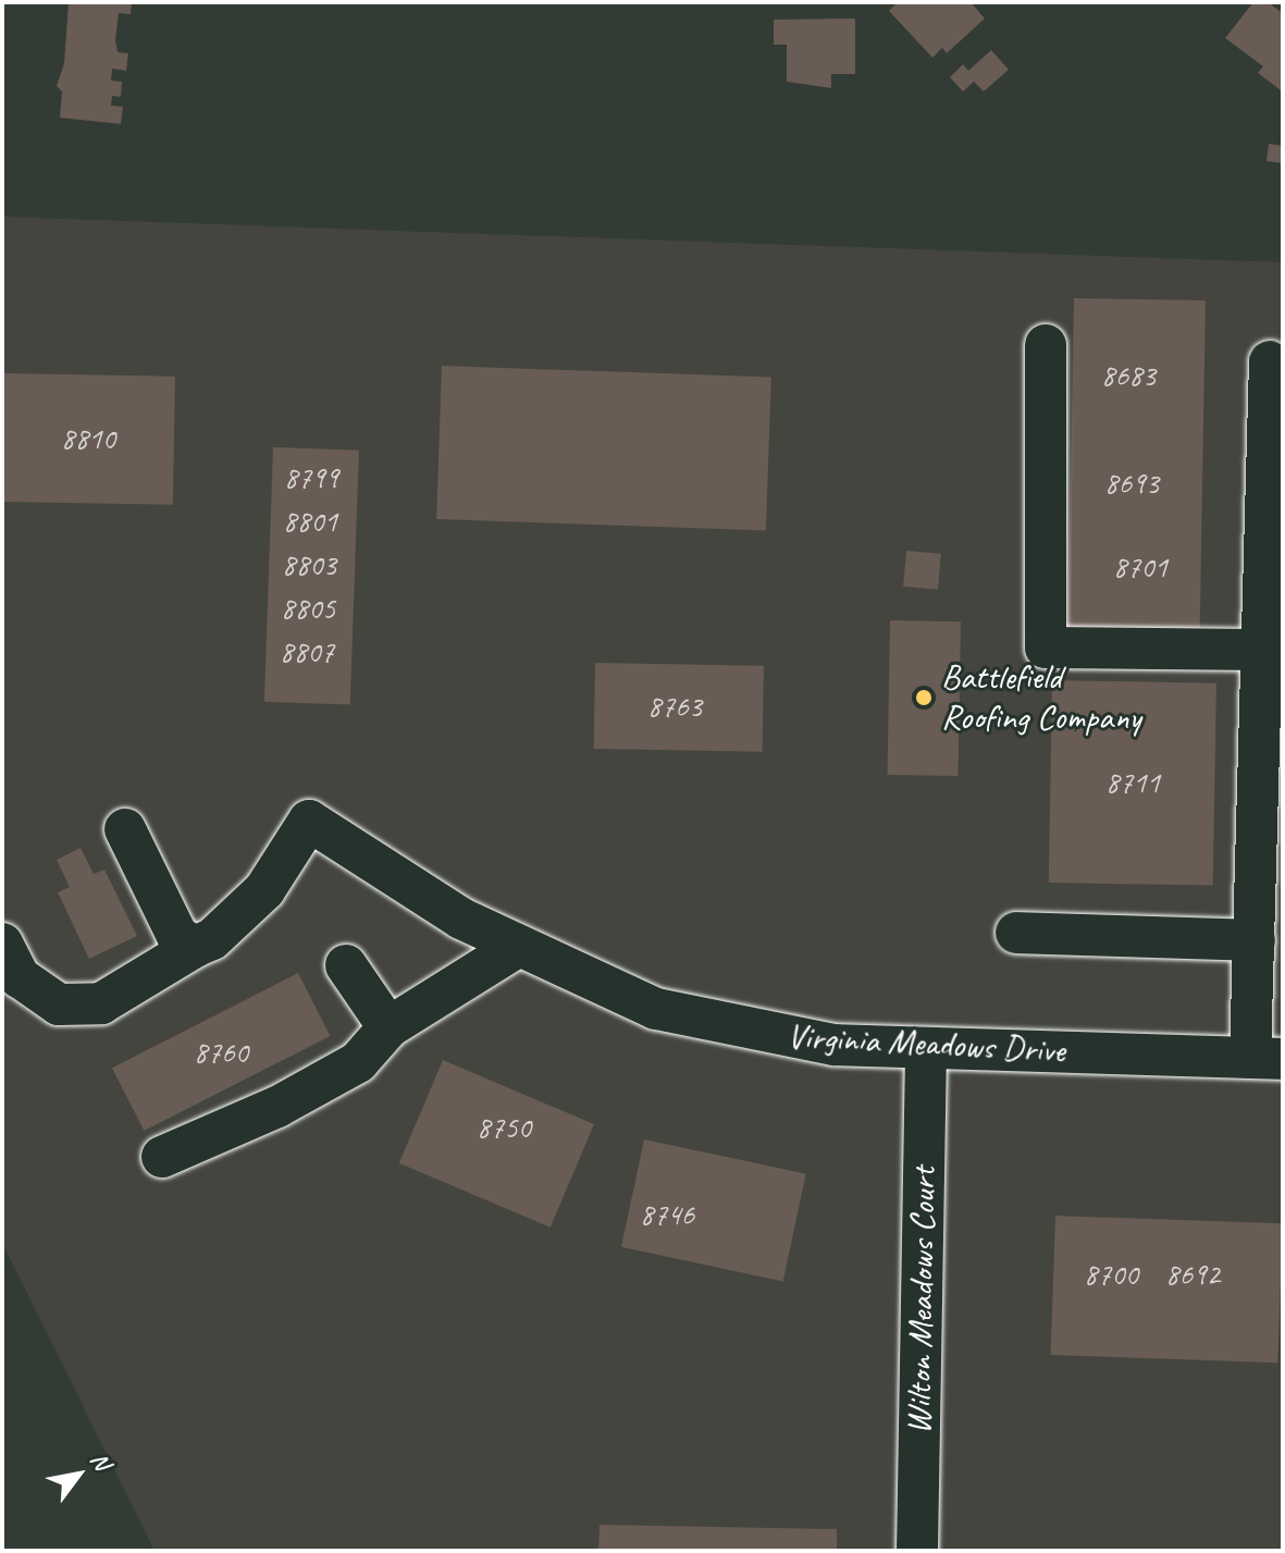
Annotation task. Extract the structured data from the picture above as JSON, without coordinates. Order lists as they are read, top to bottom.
{
  "streets": {
    "street": ["Virginia Meadows Drive", "Wilton Meadows Court"]
  },
  "crossings": [
    ["Virginia Meadows Drive", "Wilton Meadows Court"]
  ],
  "places": ["Battlefield Roofing Company"],
  "house_numbers": [
    "8683",
    "8810",
    "8799",
    "8693",
    "8801",
    "8803",
    "8701",
    "8805",
    "8807",
    "8763",
    "8711",
    "8760",
    "8750",
    "8746",
    "8700",
    "8692"
  ],
  "north": "top right"
}
